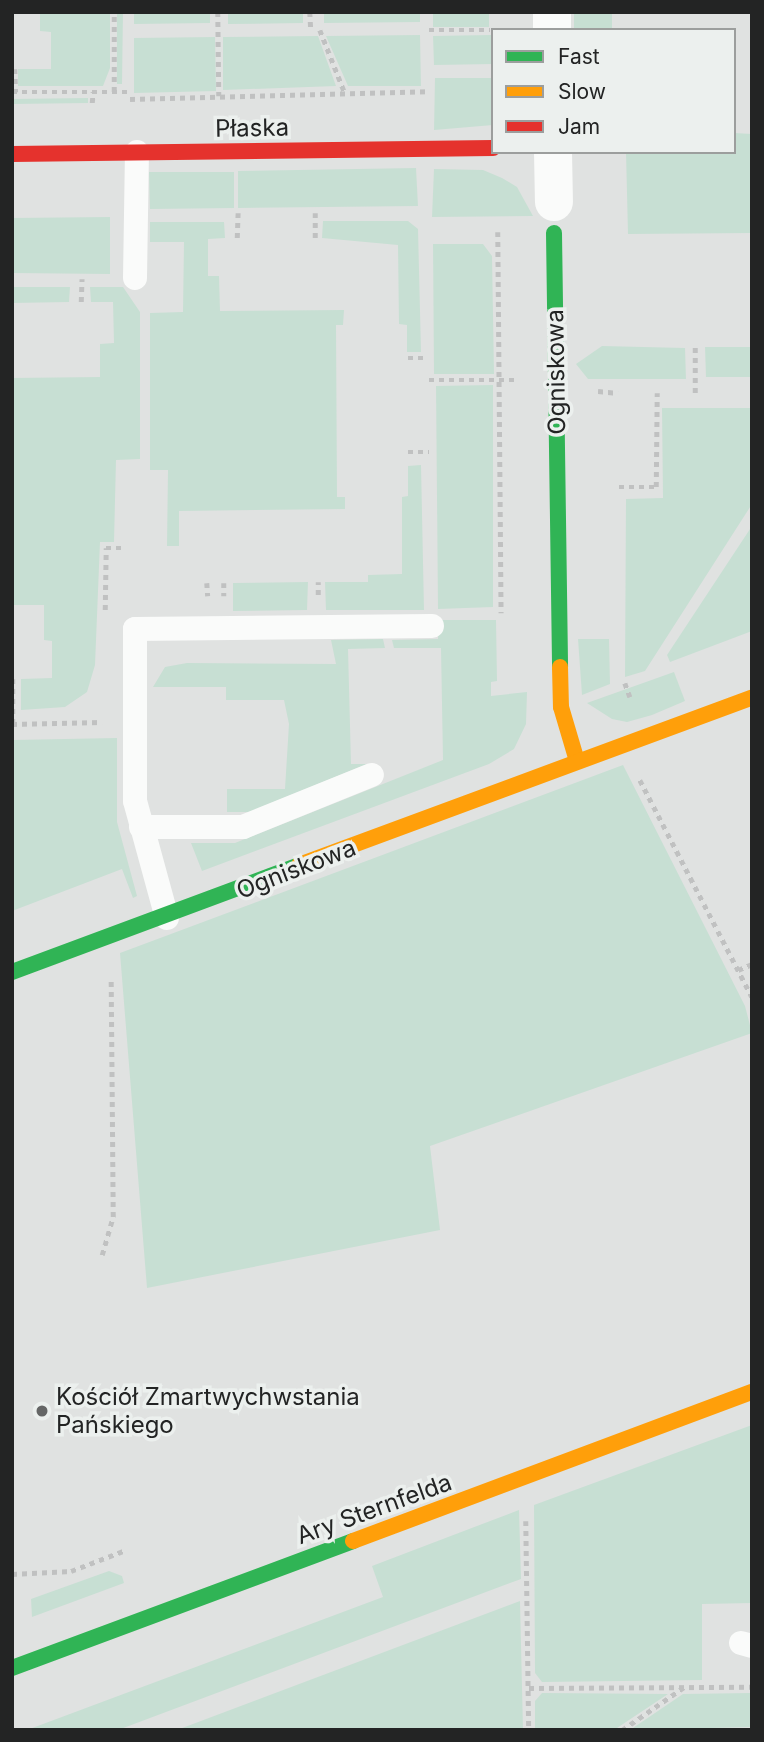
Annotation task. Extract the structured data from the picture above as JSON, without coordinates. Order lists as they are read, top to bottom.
{
  "streets": {
    "street": ["Płaska", "Ogniskowa", "Ary Sternfelda"]
  },
  "places": ["Kościół Zmartwychwstania Pańskiego"],
  "legend": ["Fast", "Slow", "Jam"]
}
